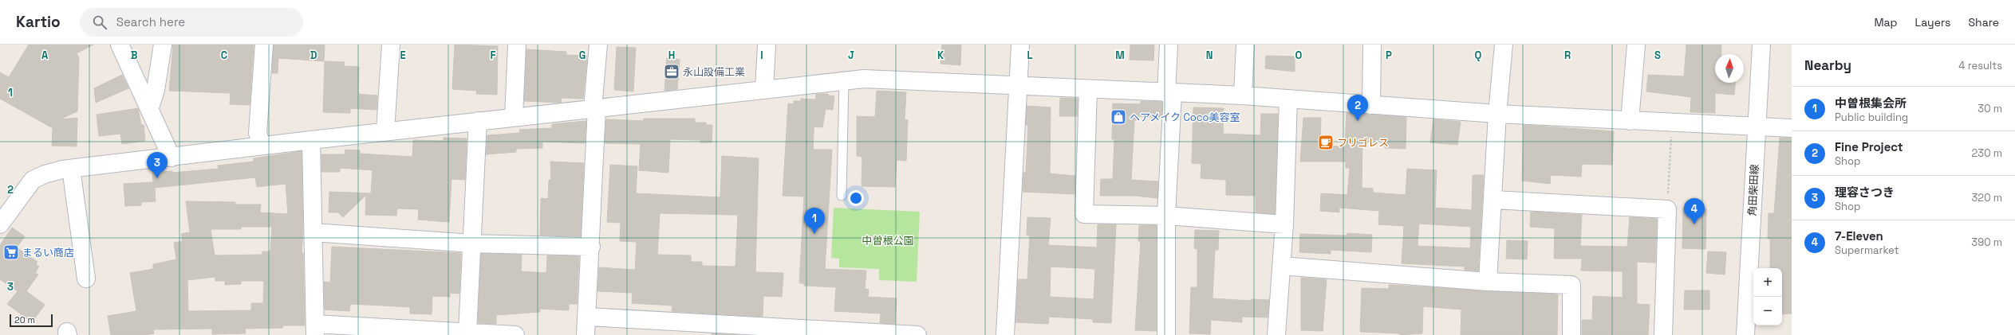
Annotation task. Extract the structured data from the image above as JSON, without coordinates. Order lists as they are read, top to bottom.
{
  "streets": {
    "street": ["角田柴田線"]
  },
  "parks": ["中曽根公園"],
  "places": {
    "office": ["永山設備工業"],
    "shop": ["ヘアメイク Coco美容室"],
    "cafe": ["フリゴレス"],
    "supermarket": ["まるい商店"]
  },
  "scale_bar": "20 m",
  "north": "top",
  "page": {
    "header": "Kartio",
    "search": "Search here",
    "nav": ["Map", "Layers", "Share"],
    "heading": ["Nearby", "4 results"],
    "list": [
      {
        "mark": "1",
        "name": "中曽根集会所",
        "note": "Public building",
        "value": "30 m"
      },
      {
        "mark": "2",
        "name": "Fine Project",
        "note": "Shop",
        "value": "230 m"
      },
      {
        "mark": "3",
        "name": "理容さつき",
        "note": "Shop",
        "value": "320 m"
      },
      {
        "mark": "4",
        "name": "7-Eleven",
        "note": "Supermarket",
        "value": "390 m"
      }
    ],
    "pins": [
      "2",
      "3",
      "4",
      "1"
    ],
    "map_buttons": ["+", "−"],
    "scale": "20 m"
  },
  "grid": {
    "columns": [
      "A",
      "B",
      "C",
      "D",
      "E",
      "F",
      "G",
      "H",
      "I",
      "J",
      "K",
      "L",
      "M",
      "N",
      "O",
      "P",
      "Q",
      "R",
      "S"
    ],
    "rows": ["1", "2", "3"]
  }
}
